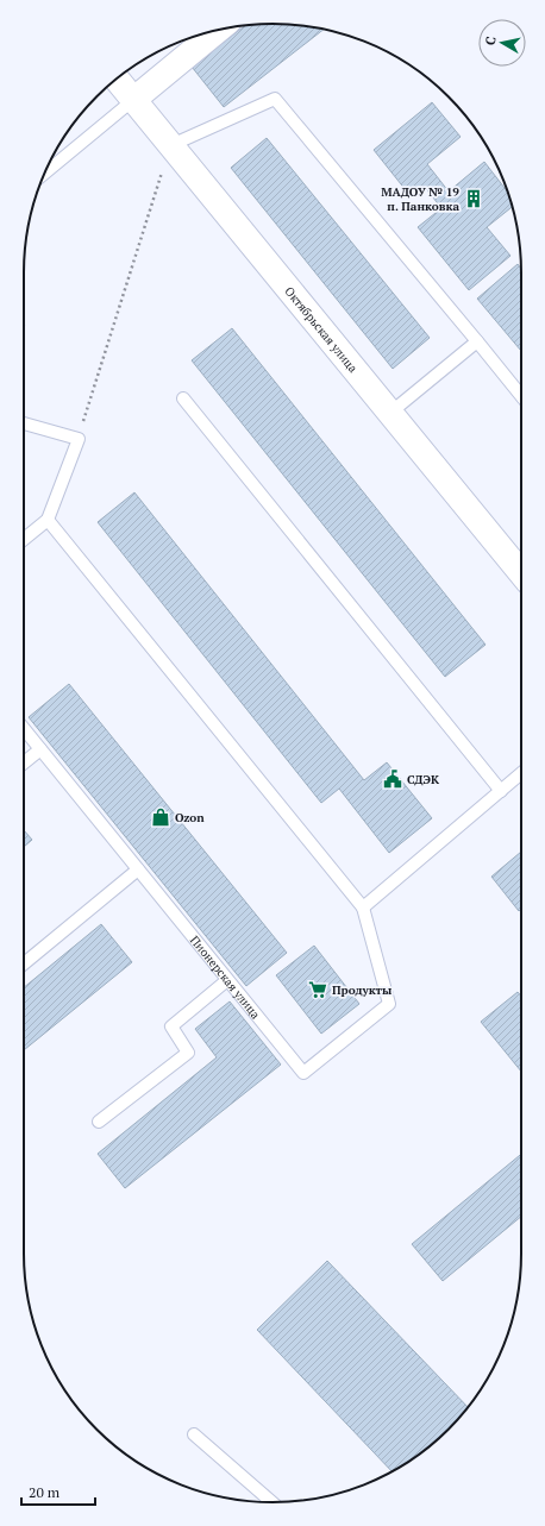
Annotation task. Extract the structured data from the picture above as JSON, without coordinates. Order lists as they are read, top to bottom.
{
  "streets": {
    "street": ["Октябрьская улица"],
    "lane": ["Пионерская улица"]
  },
  "places": {
    "building": ["МАДОУ № 19 п. Панковка"],
    "public building": ["СДЭК"],
    "shop": ["Ozon"],
    "supermarket": ["Продукты"]
  },
  "scale_bar": "20 m",
  "north": "left"
}
